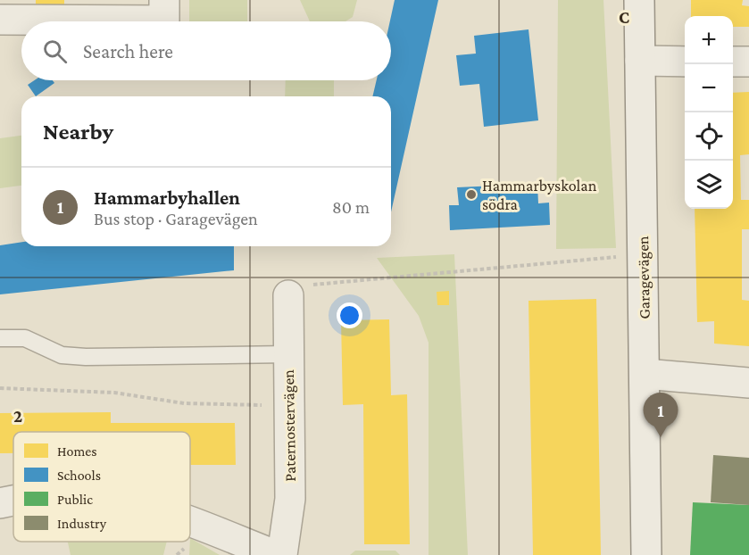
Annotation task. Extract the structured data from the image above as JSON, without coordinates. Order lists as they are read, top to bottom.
{
  "streets": {
    "street": ["Garagevägen", "Paternostervägen"]
  },
  "places": ["Hammarbyskolan södra"],
  "legend": [
    "Homes",
    "Schools",
    "Public",
    "Industry"
  ],
  "page": {
    "map_buttons": ["+", "−"],
    "search": "Search here",
    "heading": "Nearby",
    "list": [
      {
        "mark": "1",
        "name": "Hammarbyhallen",
        "note": "Bus stop · Garagevägen",
        "value": "80 m"
      }
    ],
    "pins": "1"
  },
  "grid": {
    "columns": ["C"],
    "rows": ["2"]
  }
}
